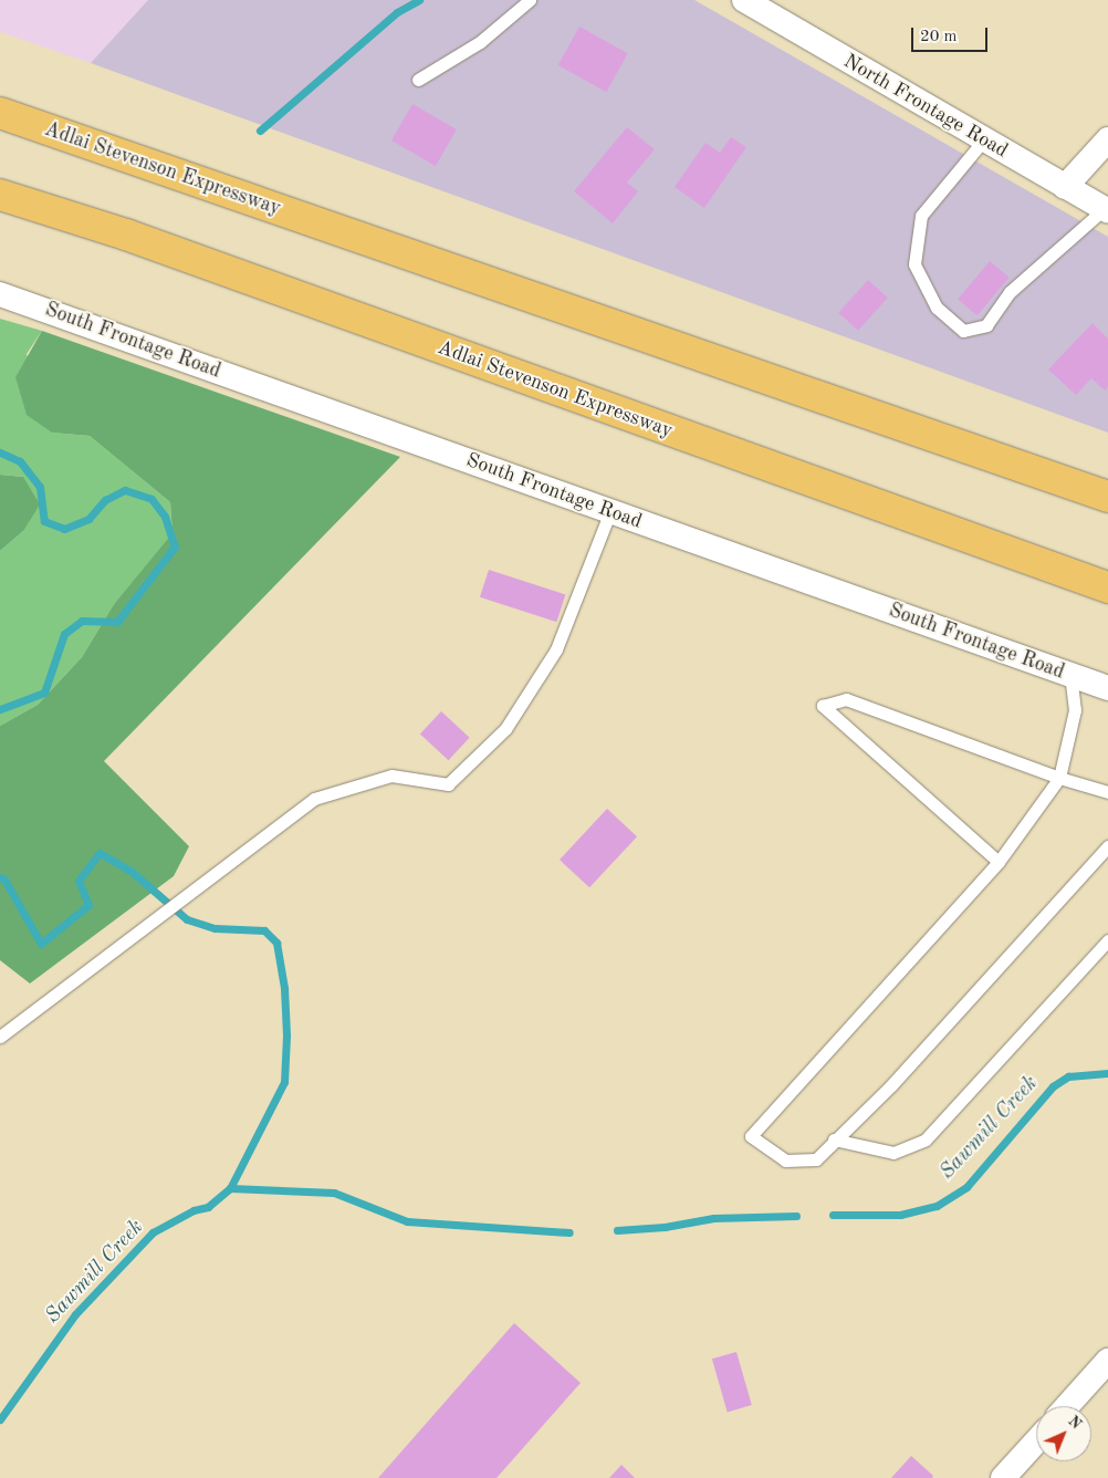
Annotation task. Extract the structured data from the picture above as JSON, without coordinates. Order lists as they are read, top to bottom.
{
  "streets": {
    "highway": ["Adlai Stevenson Expressway"],
    "street": ["North Frontage Road", "South Frontage Road"]
  },
  "water": ["Sawmill Creek"],
  "scale_bar": "20 m",
  "north": "top right"
}
